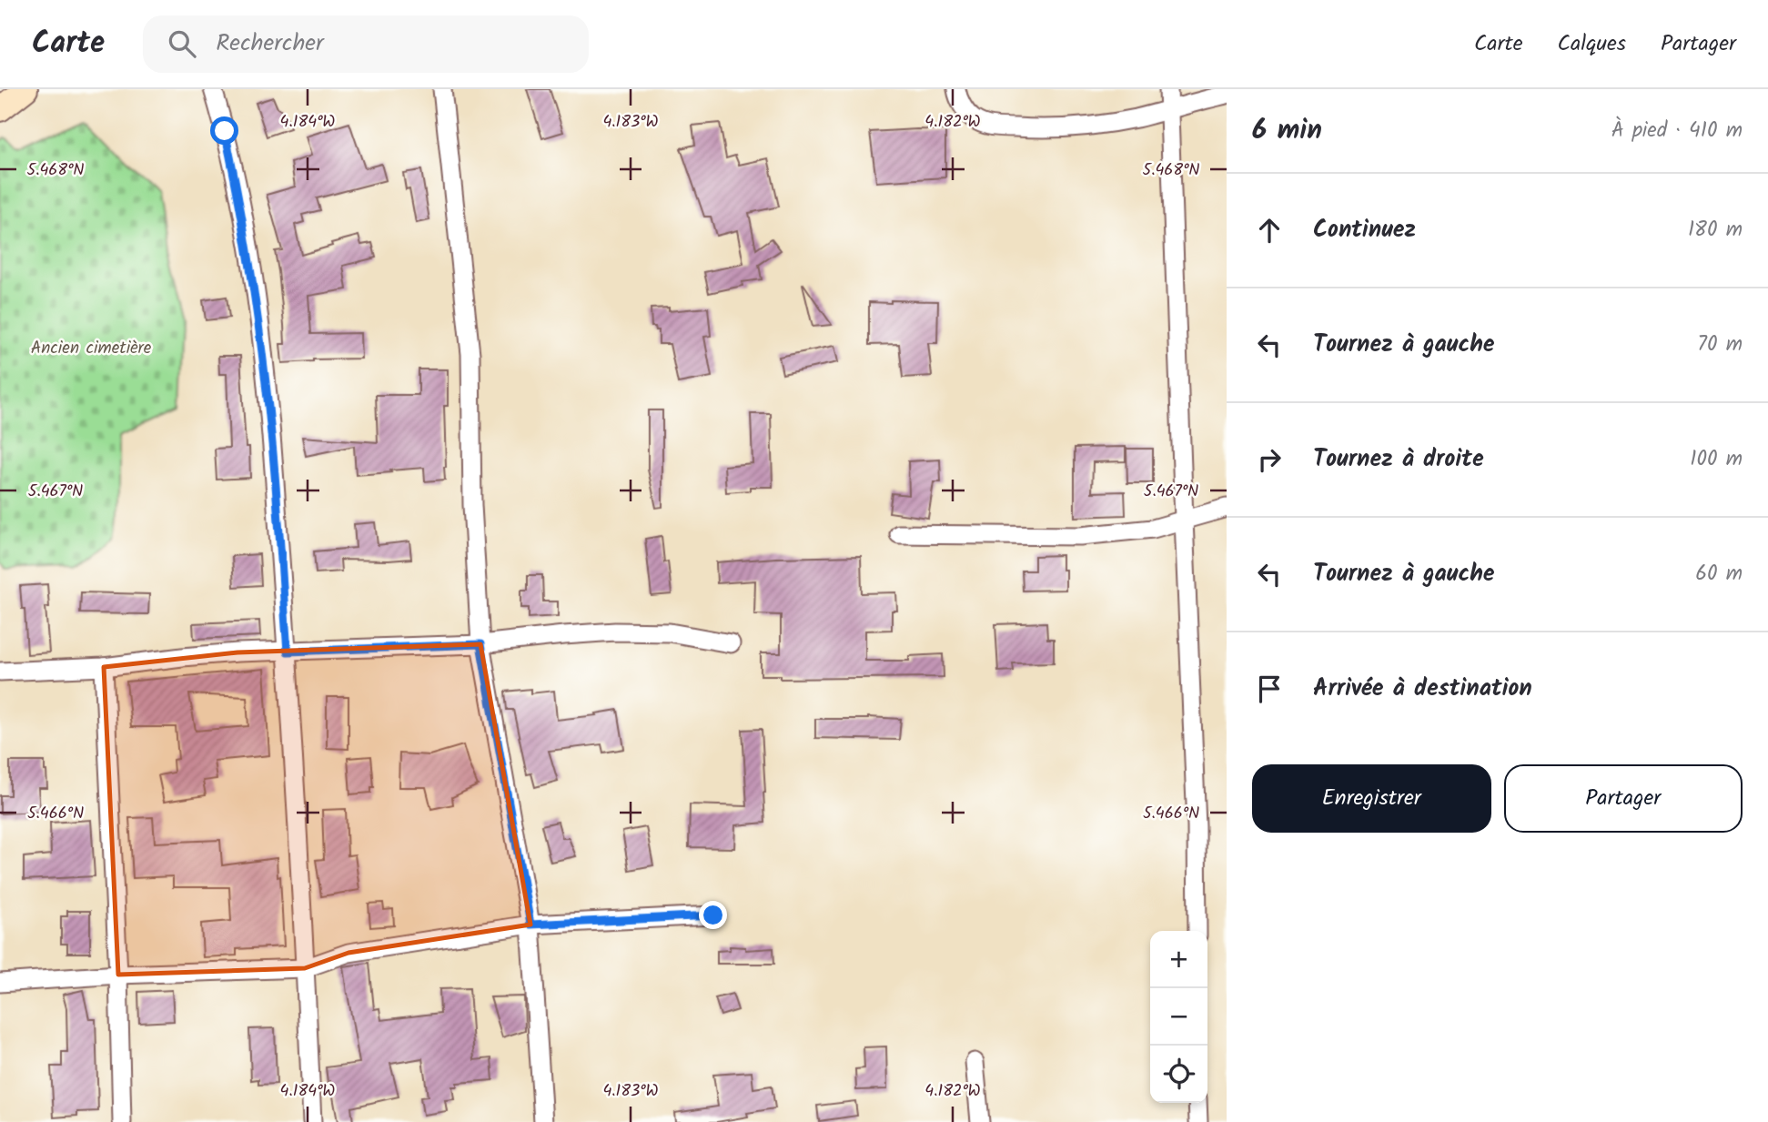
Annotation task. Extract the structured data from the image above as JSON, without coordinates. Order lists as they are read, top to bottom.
{
  "parks": ["Ancien cimetière"],
  "page": {
    "header": "Carte",
    "search": "Rechercher",
    "nav": ["Carte", "Calques", "Partager"],
    "heading": ["6 min", "À pied · 410 m"],
    "list": [
      ["Continuez", "180 m"],
      ["Tournez à gauche", "70 m"],
      ["Tournez à droite", "100 m"],
      ["Tournez à gauche", "60 m"],
      "Arrivée à destination"
    ],
    "buttons": ["Enregistrer", "Partager"],
    "map_buttons": ["+", "−"]
  },
  "coordinates": [
    "4.184°W",
    "4.183°W",
    "4.182°W",
    "5.468°N",
    "5.467°N",
    "5.466°N"
  ]
}
